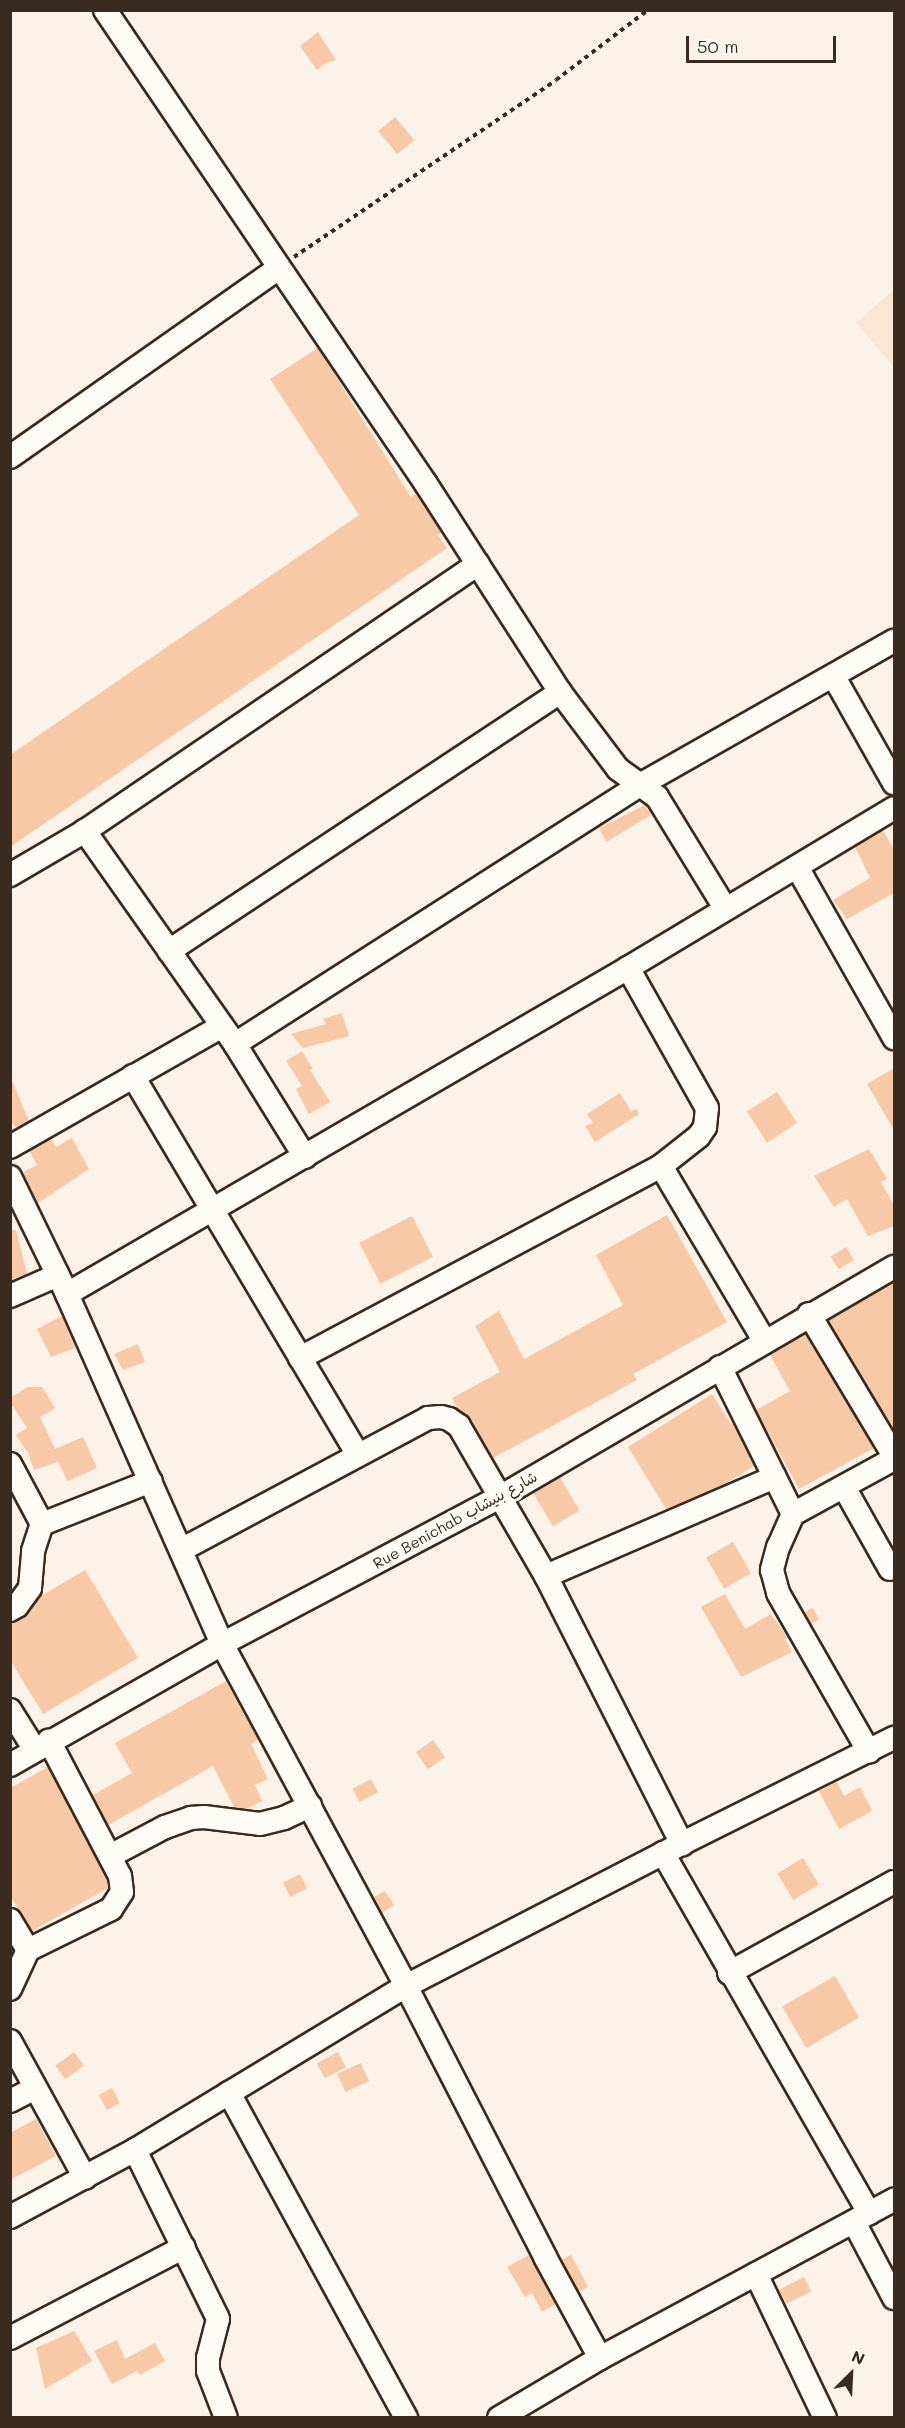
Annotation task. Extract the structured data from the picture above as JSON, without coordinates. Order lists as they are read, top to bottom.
{
  "streets": {
    "street": ["Rue Benichab شارع بنيشاب"]
  },
  "scale_bar": "50 m",
  "north": "top right"
}
